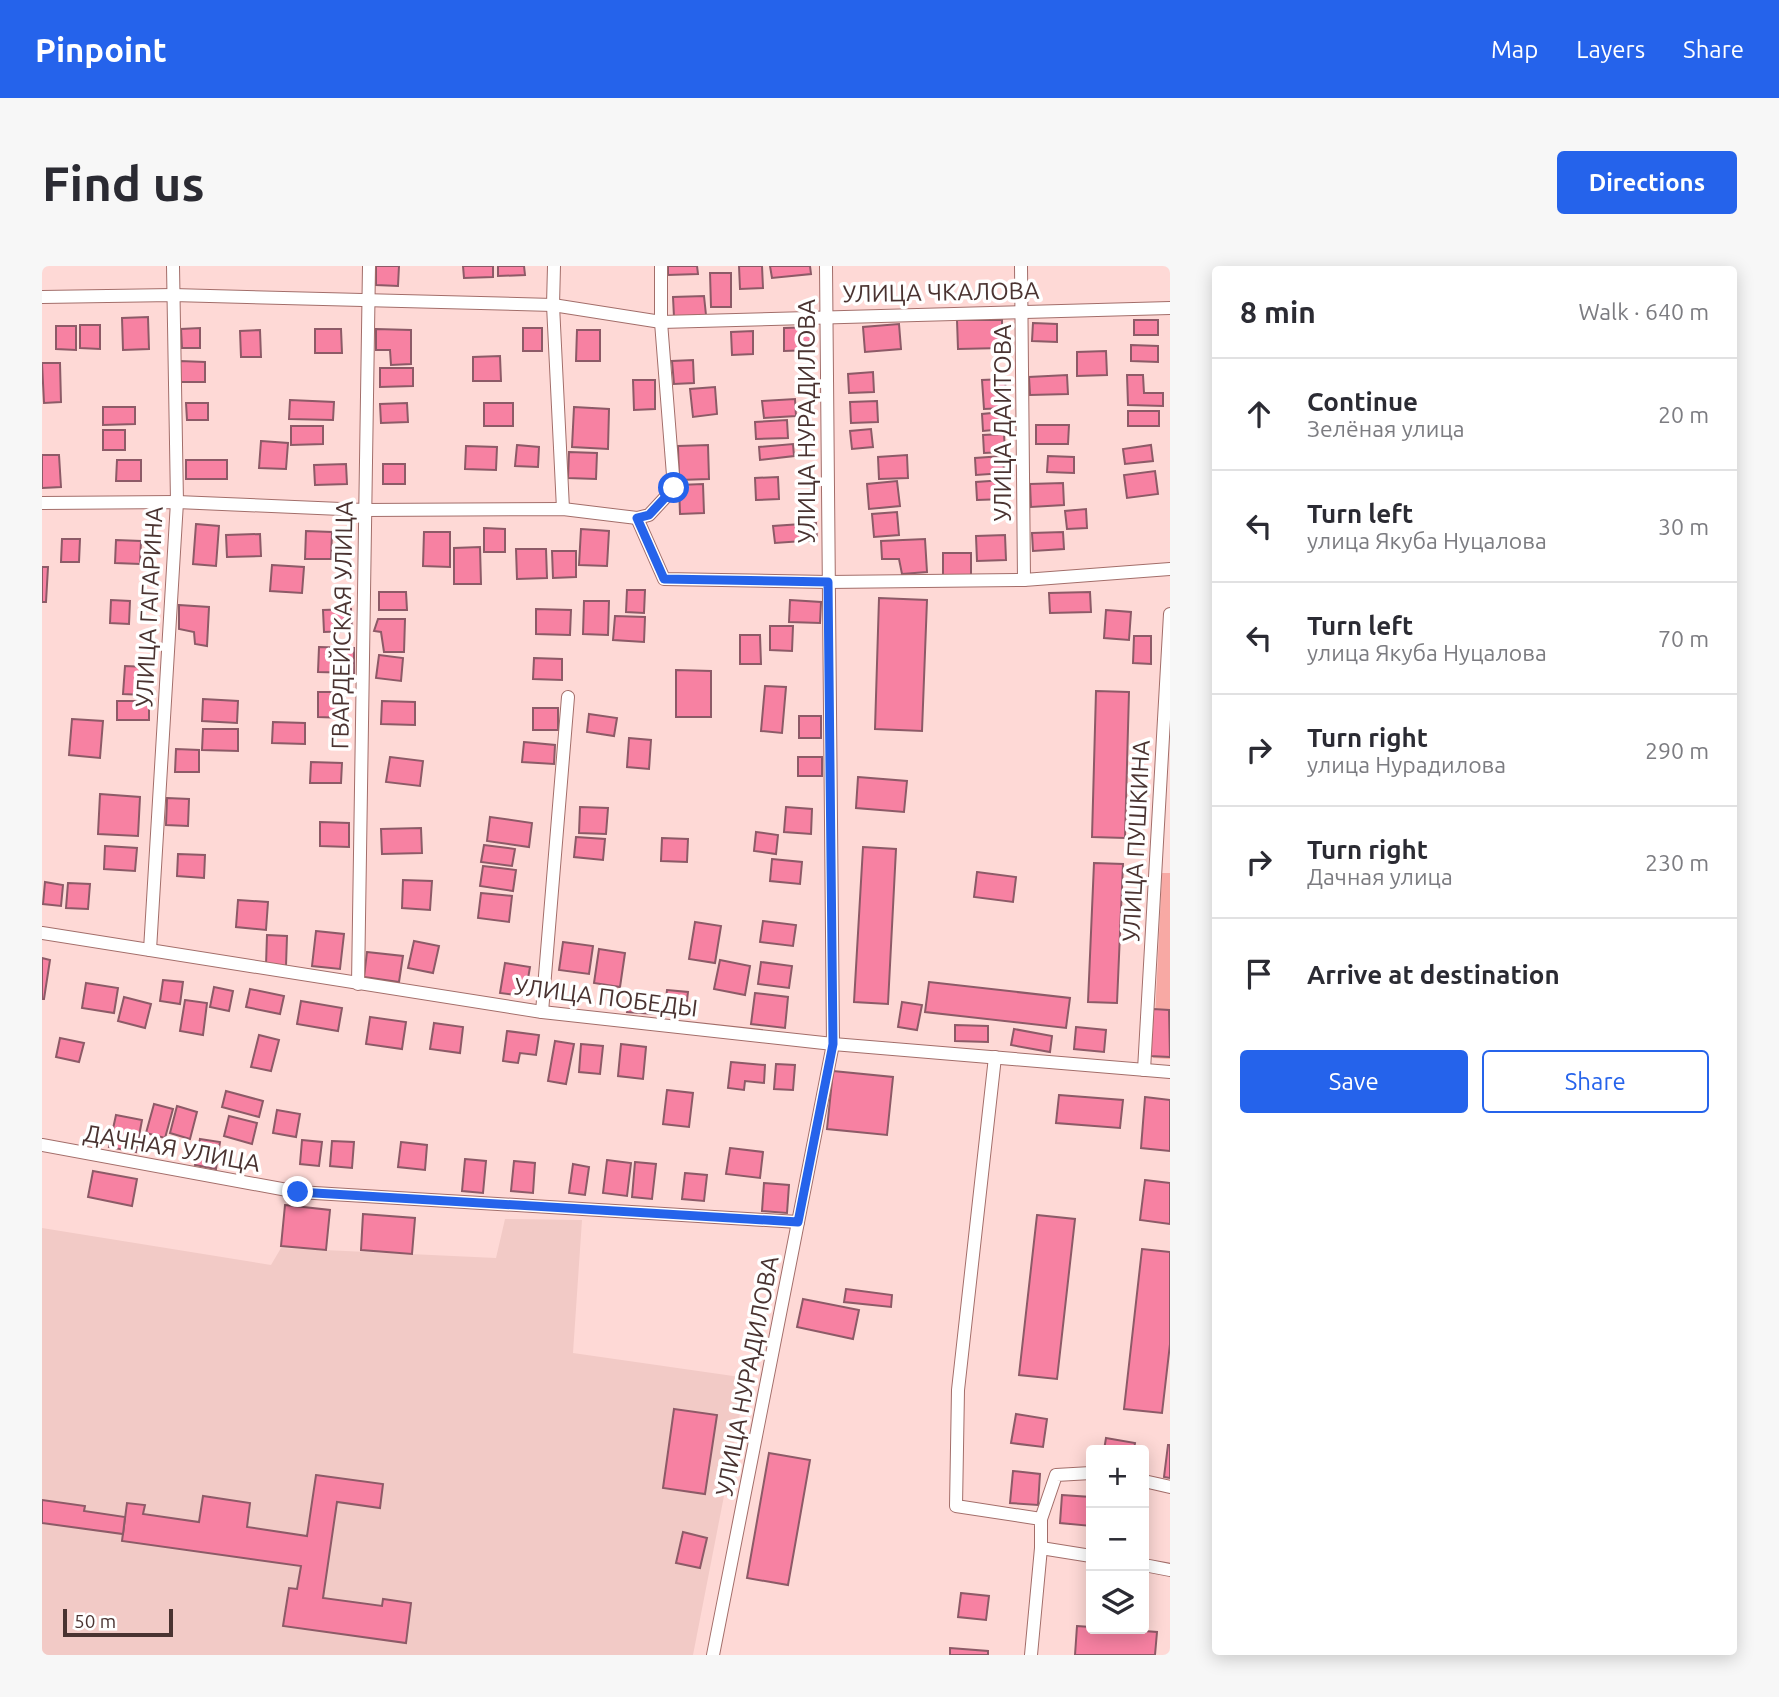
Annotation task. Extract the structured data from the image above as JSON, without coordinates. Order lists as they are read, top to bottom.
{
  "streets": {
    "street": [
      "УЛИЦА ЧКАЛОВА",
      "УЛИЦА НУРАДИЛОВА",
      "УЛИЦА ДАИТОВА",
      "УЛИЦА ГАГАРИНА",
      "ГВАРДЕЙСКАЯ УЛИЦА",
      "УЛИЦА ПУШКИНА",
      "УЛИЦА ПОБЕДЫ",
      "ДАЧНАЯ УЛИЦА"
    ]
  },
  "crossings": [
    ["УЛИЦА ЧКАЛОВА", "УЛИЦА НУРАДИЛОВА"],
    ["УЛИЦА ЧКАЛОВА", "УЛИЦА ДАИТОВА"],
    ["УЛИЦА ЧКАЛОВА", "УЛИЦА ГАГАРИНА"],
    ["УЛИЦА ЧКАЛОВА", "ГВАРДЕЙСКАЯ УЛИЦА"],
    ["УЛИЦА НУРАДИЛОВА", "УЛИЦА ПОБЕДЫ"],
    ["УЛИЦА НУРАДИЛОВА", "ДАЧНАЯ УЛИЦА"],
    ["УЛИЦА ГАГАРИНА", "УЛИЦА ПОБЕДЫ"],
    ["ГВАРДЕЙСКАЯ УЛИЦА", "УЛИЦА ПОБЕДЫ"],
    ["УЛИЦА ПУШКИНА", "УЛИЦА ПОБЕДЫ"]
  ],
  "scale_bar": "50 m",
  "page": {
    "header": "Pinpoint",
    "nav": ["Map", "Layers", "Share"],
    "buttons": [
      "Directions",
      ["Save", "Share"]
    ],
    "title": "Find us",
    "heading": ["8 min", "Walk · 640 m"],
    "list": [
      ["Continue", "Зелёная улица", "20 m"],
      ["Turn left", "улица Якуба Нуцалова", "30 m"],
      ["Turn left", "улица Якуба Нуцалова", "70 m"],
      ["Turn right", "улица Нурадилова", "290 m"],
      ["Turn right", "Дачная улица", "230 m"],
      "Arrive at destination"
    ],
    "map_buttons": ["+", "−"],
    "scale": "50 m"
  }
}
